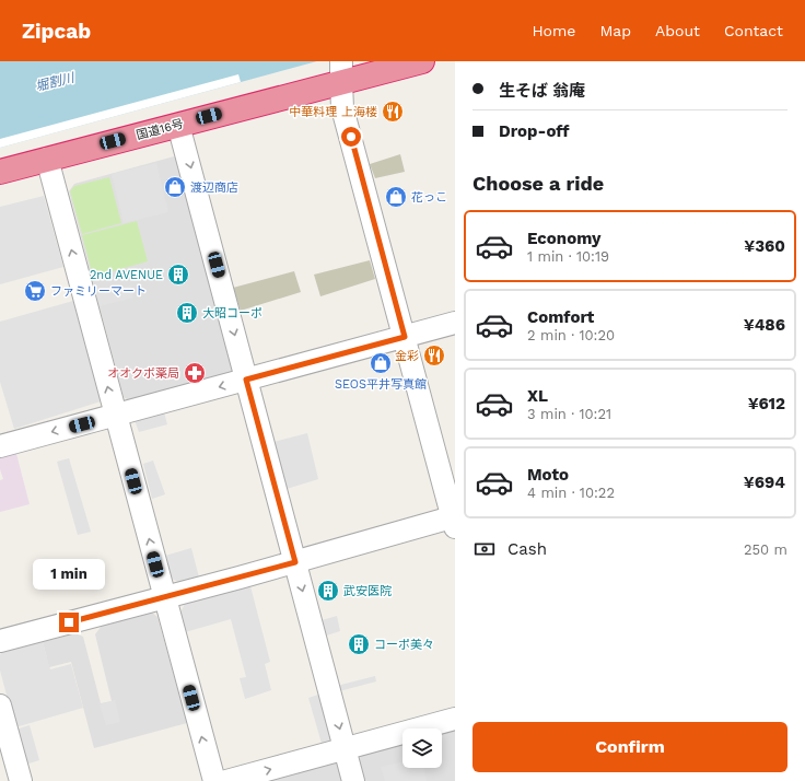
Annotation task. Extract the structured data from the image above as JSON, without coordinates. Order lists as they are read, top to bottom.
{
  "streets": {
    "highway": ["国道16号"]
  },
  "water": ["堀割川"],
  "places": {
    "restaurant": ["中華料理 上海楼", "金彩"],
    "shop": ["渡辺商店", "花っこ", "SEOS平井写真館"],
    "building": [
      "2nd AVENUE",
      "大昭コーポ",
      "武安医院",
      "コーポ美々"
    ],
    "supermarket": ["ファミリーマート"],
    "pharmacy": ["オオクボ薬局"]
  },
  "page": {
    "header": "Zipcab",
    "nav": [
      "Home",
      "Map",
      "About",
      "Contact"
    ],
    "banner": ["生そば 翁庵", "Drop-off"],
    "heading": "Choose a ride",
    "list": [
      {
        "name": "Economy",
        "note": "1 min · 10:19",
        "value": "¥360"
      },
      {
        "name": "Comfort",
        "note": "2 min · 10:20",
        "value": "¥486"
      },
      {
        "name": "XL",
        "note": "3 min · 10:21",
        "value": "¥612"
      },
      {
        "name": "Moto",
        "note": "4 min · 10:22",
        "value": "¥694"
      }
    ],
    "pay": ["Cash", "250 m"],
    "bubble": "1 min",
    "buttons": "Confirm"
  }
}
